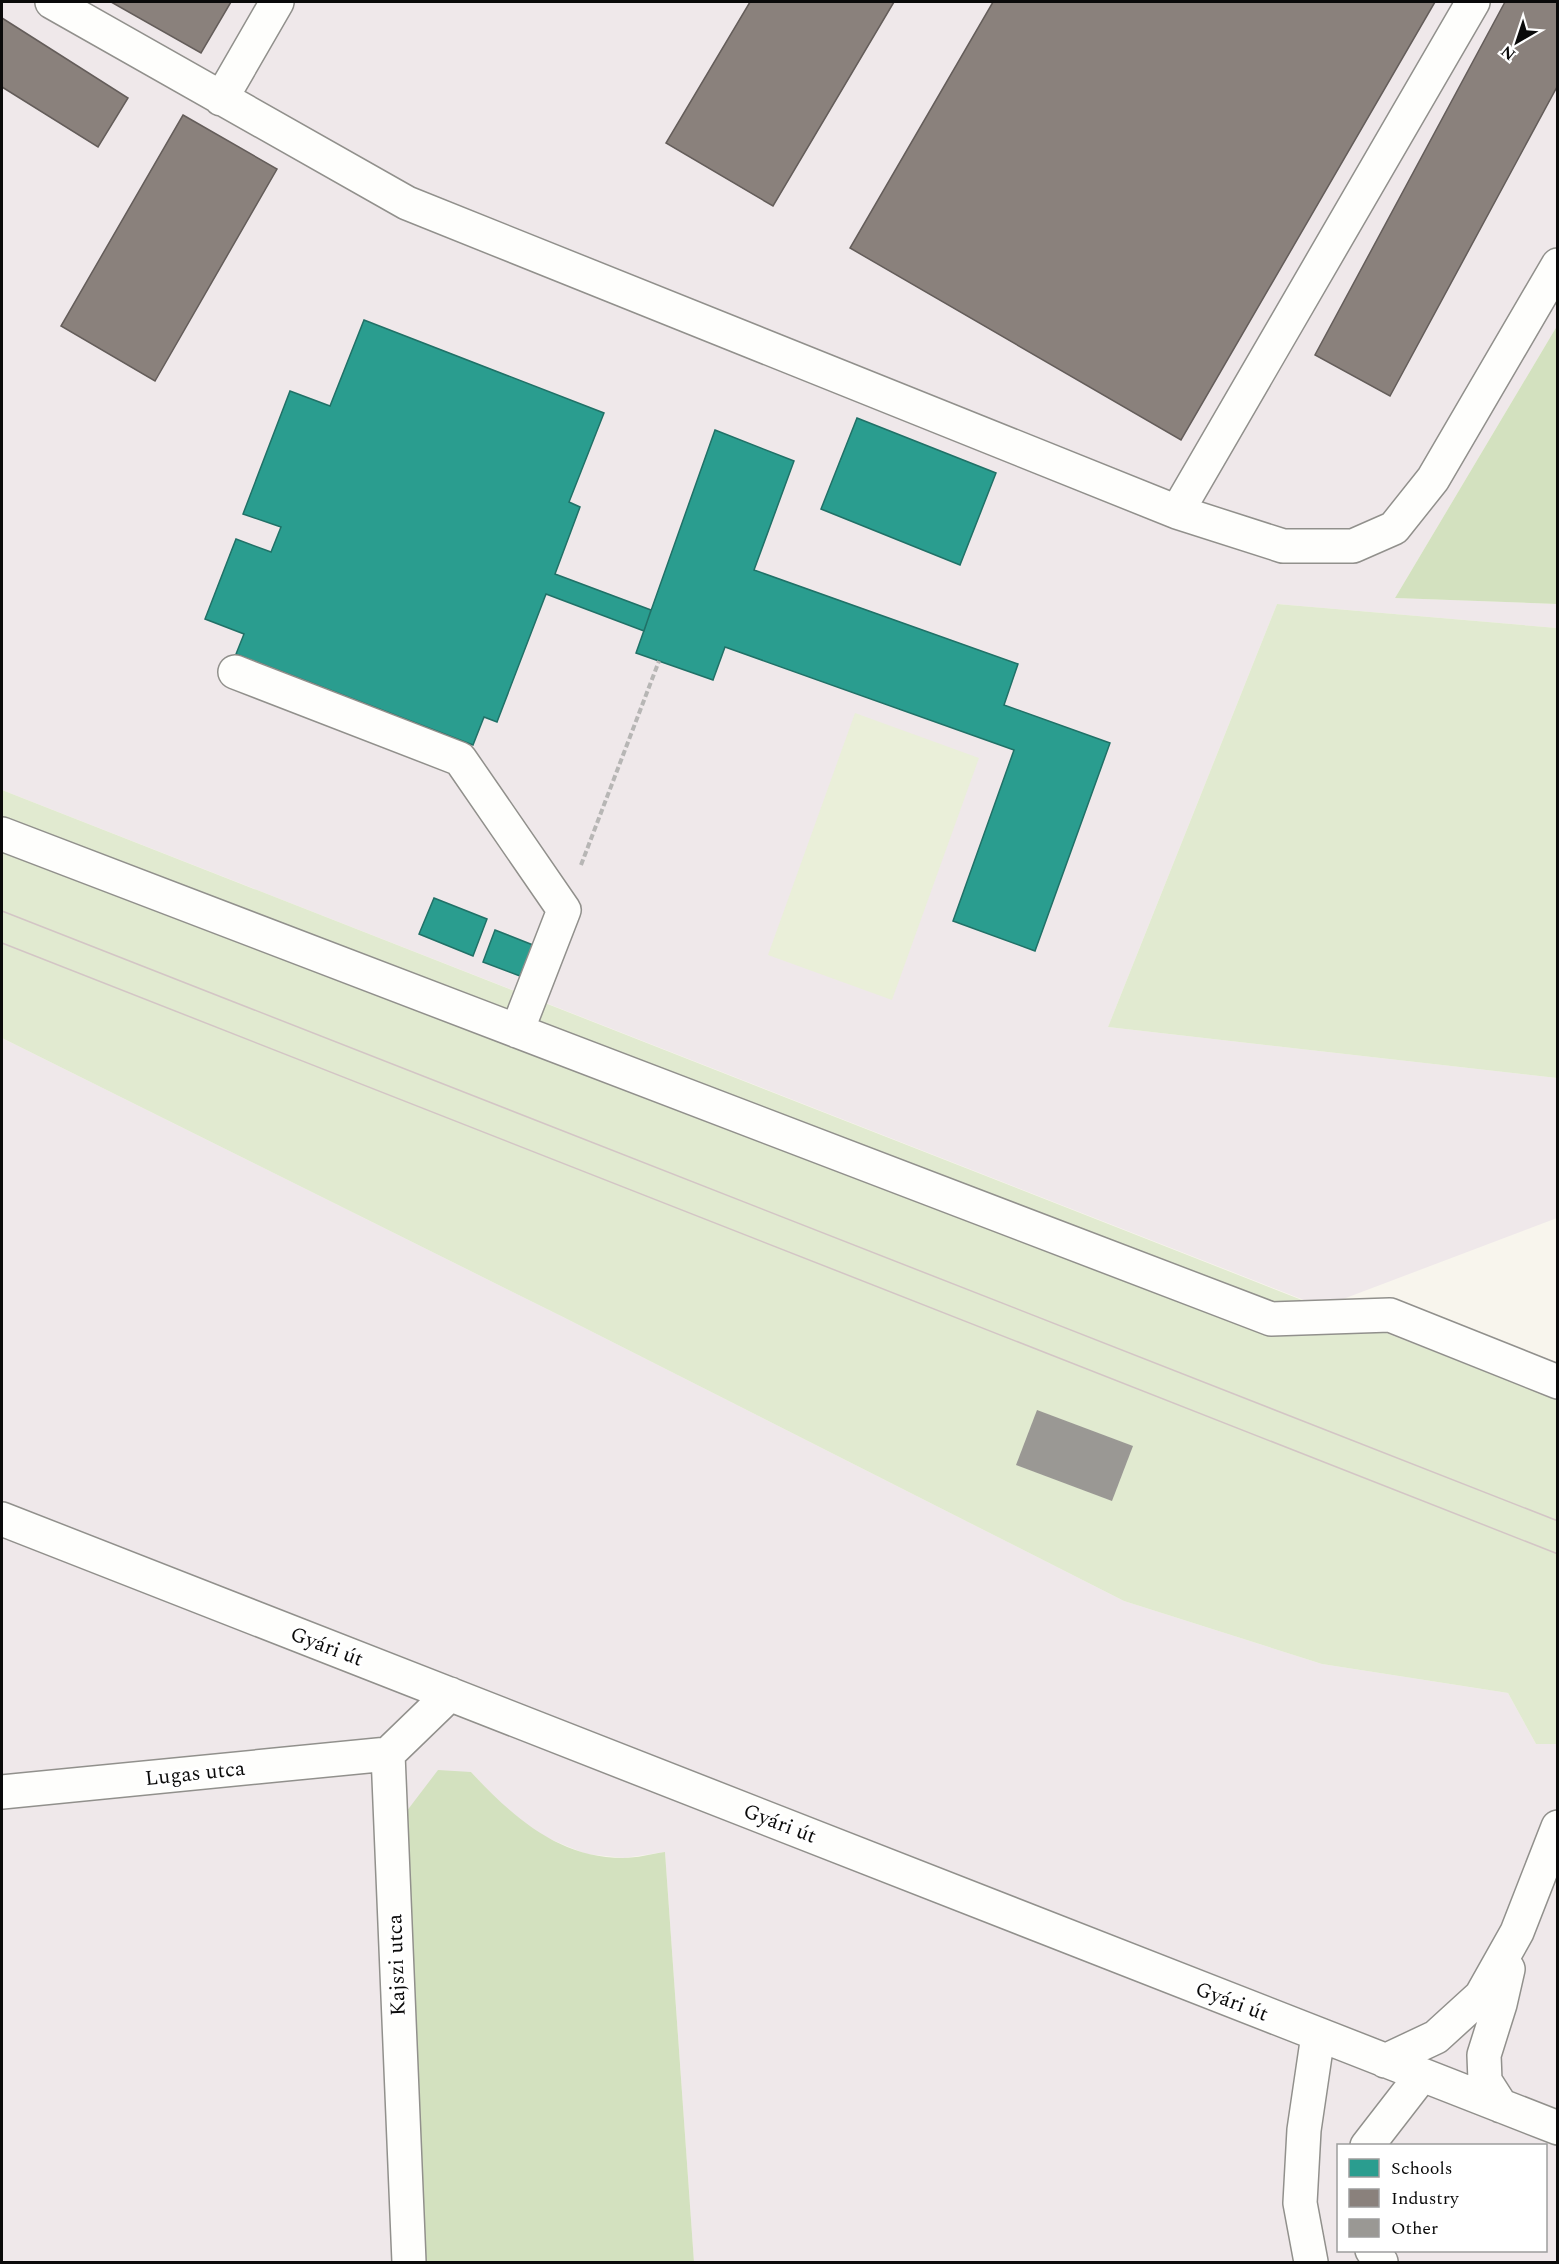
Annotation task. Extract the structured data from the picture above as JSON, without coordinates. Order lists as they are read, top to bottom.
{
  "streets": {
    "street": ["Gyári út", "Lugas utca", "Kajszi utca"]
  },
  "crossings": [
    ["Lugas utca", "Kajszi utca"]
  ],
  "legend": ["Schools", "Industry", "Other"],
  "north": "bottom left"
}
